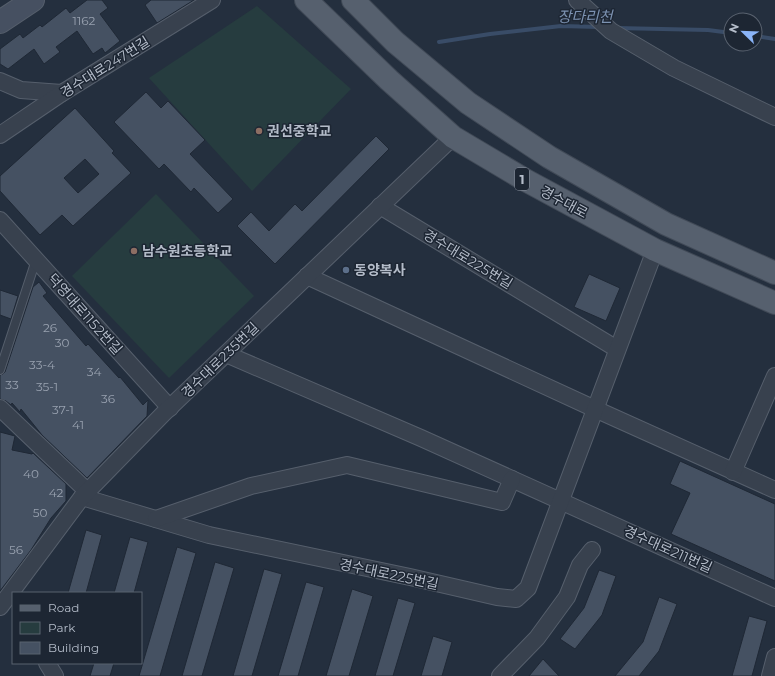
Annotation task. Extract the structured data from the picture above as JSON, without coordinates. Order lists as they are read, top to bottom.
{
  "streets": {
    "main road": ["1", "경수대로"],
    "street": [
      "경수대로247번길",
      "경수대로225번길",
      "덕영대로1152번길",
      "경수대로235번길",
      "경수대로211번길"
    ]
  },
  "crossings": [
    ["경수대로", "경수대로225번길"],
    ["경수대로", "경수대로235번길"],
    ["경수대로225번길", "경수대로235번길"],
    ["경수대로225번길", "경수대로211번길"],
    ["덕영대로1152번길", "경수대로235번길"]
  ],
  "water": ["장다리천"],
  "places": ["권선중학교", "남수원초등학교", "동양복사"],
  "house_numbers": [
    "1162",
    "26",
    "30",
    "33-4",
    "34",
    "33",
    "35-1",
    "36",
    "37-1",
    "41",
    "40",
    "42",
    "50",
    "56"
  ],
  "legend": ["Road", "Park", "Building"],
  "north": "top left"
}
